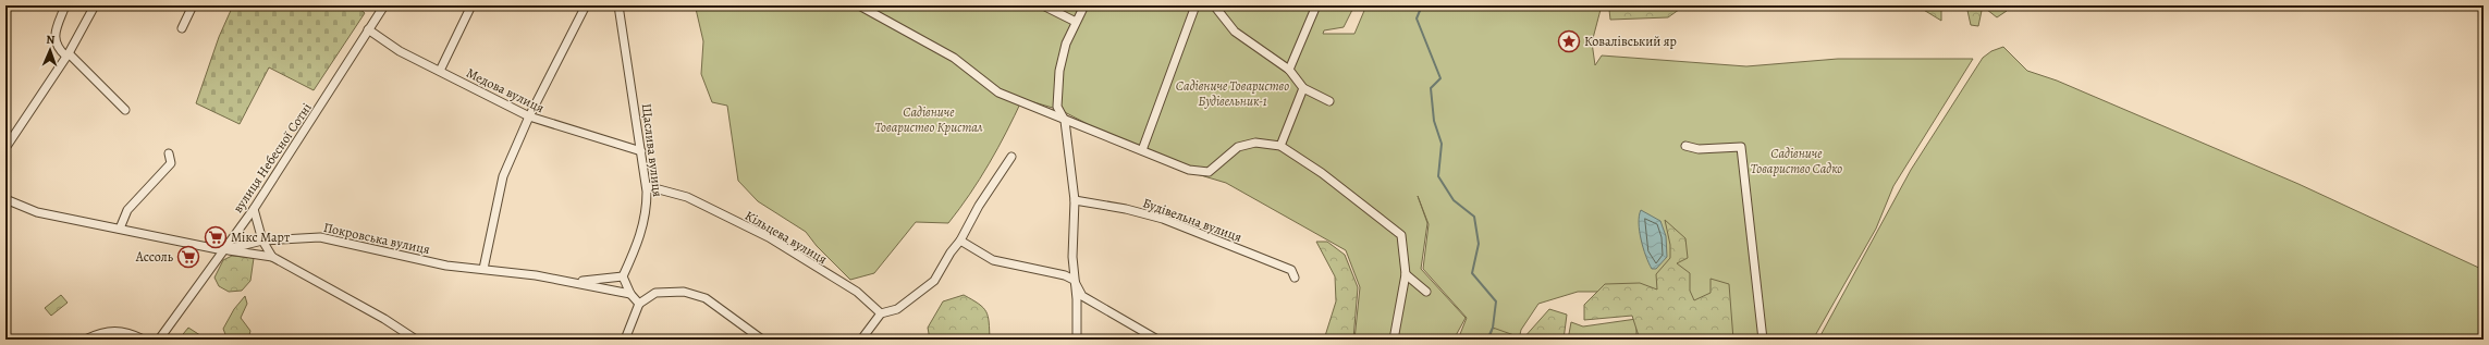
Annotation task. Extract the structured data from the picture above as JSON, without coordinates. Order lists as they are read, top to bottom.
{
  "streets": {
    "street": [
      "Медова вулиця",
      "Щаслива вулиця",
      "вулиця Небесної Сотні",
      "Будівельна вулиця",
      "Кільцева вулиця",
      "Покровська вулиця"
    ]
  },
  "crossings": [
    ["Медова вулиця", "Щаслива вулиця"],
    ["Медова вулиця", "вулиця Небесної Сотні"],
    ["Щаслива вулиця", "Кільцева вулиця"],
    ["вулиця Небесної Сотні", "Покровська вулиця"]
  ],
  "parks": ["Садівниче Товариство Будівельник-1", "Садівниче Товариство Кристал", "Садівниче Товариство Садко"],
  "places": {
    "place": ["Ковалівський яр"],
    "supermarket": ["Мікс Март", "Ассоль"]
  },
  "north": "top"
}
